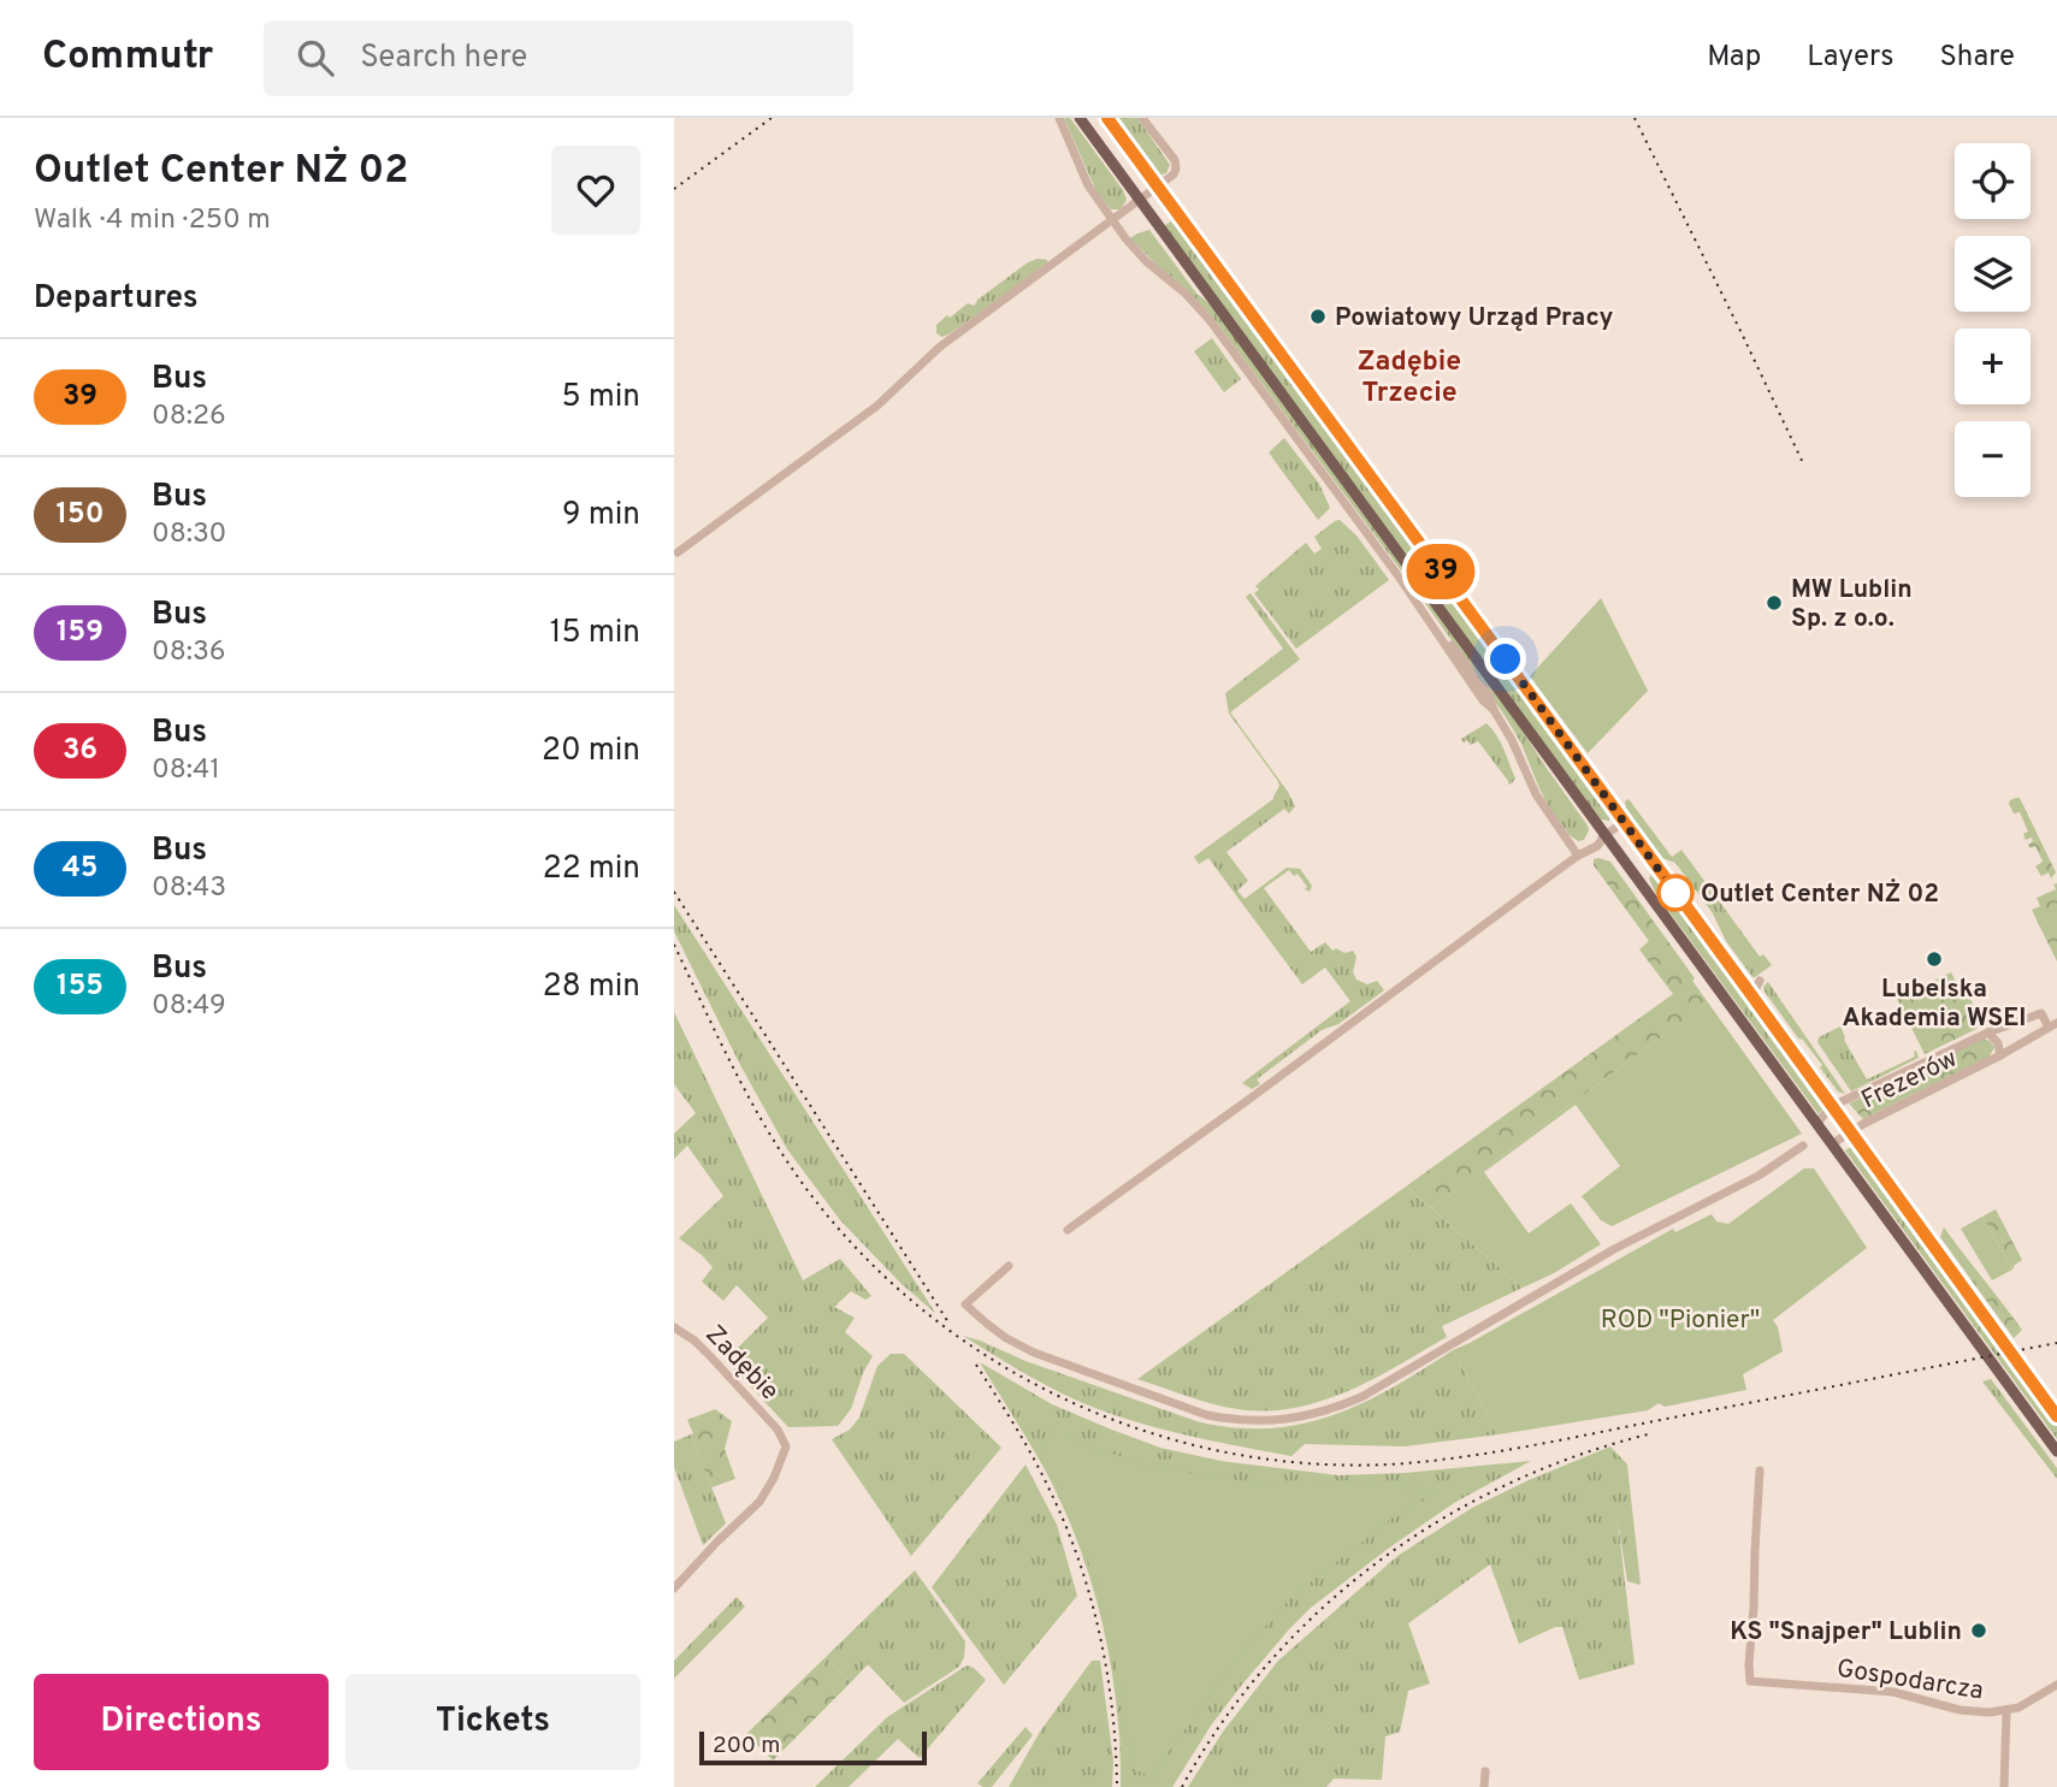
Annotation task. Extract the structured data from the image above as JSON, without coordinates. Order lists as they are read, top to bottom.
{
  "streets": {
    "street": ["Frezerów", "Zadębie", "Gospodarcza"]
  },
  "districts": ["Zadębie Trzecie"],
  "parks": ["ROD \"Pionier\""],
  "places": [
    "Powiatowy Urząd Pracy",
    "MW Lublin Sp. z o.o.",
    "Outlet Center NŻ 02",
    "Lubelska Akademia WSEI",
    "KS \"Snajper\" Lublin"
  ],
  "lines": ["bus line 39"],
  "scale_bar": "200 m",
  "page": {
    "header": "Commutr",
    "search": "Search here",
    "nav": ["Map", "Layers", "Share"],
    "heading": [
      ["Outlet Center NŻ 02", "Walk · 4 min · 250 m"],
      "Departures"
    ],
    "on_map": "39",
    "map_buttons": ["+", "−"],
    "list": [
      {
        "mark": "39",
        "name": "Bus",
        "note": "08:26",
        "value": "5 min"
      },
      {
        "mark": "150",
        "name": "Bus",
        "note": "08:30",
        "value": "9 min"
      },
      {
        "mark": "159",
        "name": "Bus",
        "note": "08:36",
        "value": "15 min"
      },
      {
        "mark": "36",
        "name": "Bus",
        "note": "08:41",
        "value": "20 min"
      },
      {
        "mark": "45",
        "name": "Bus",
        "note": "08:43",
        "value": "22 min"
      },
      {
        "mark": "155",
        "name": "Bus",
        "note": "08:49",
        "value": "28 min"
      }
    ],
    "buttons": ["Directions", "Tickets"],
    "scale": "200 m"
  }
}
